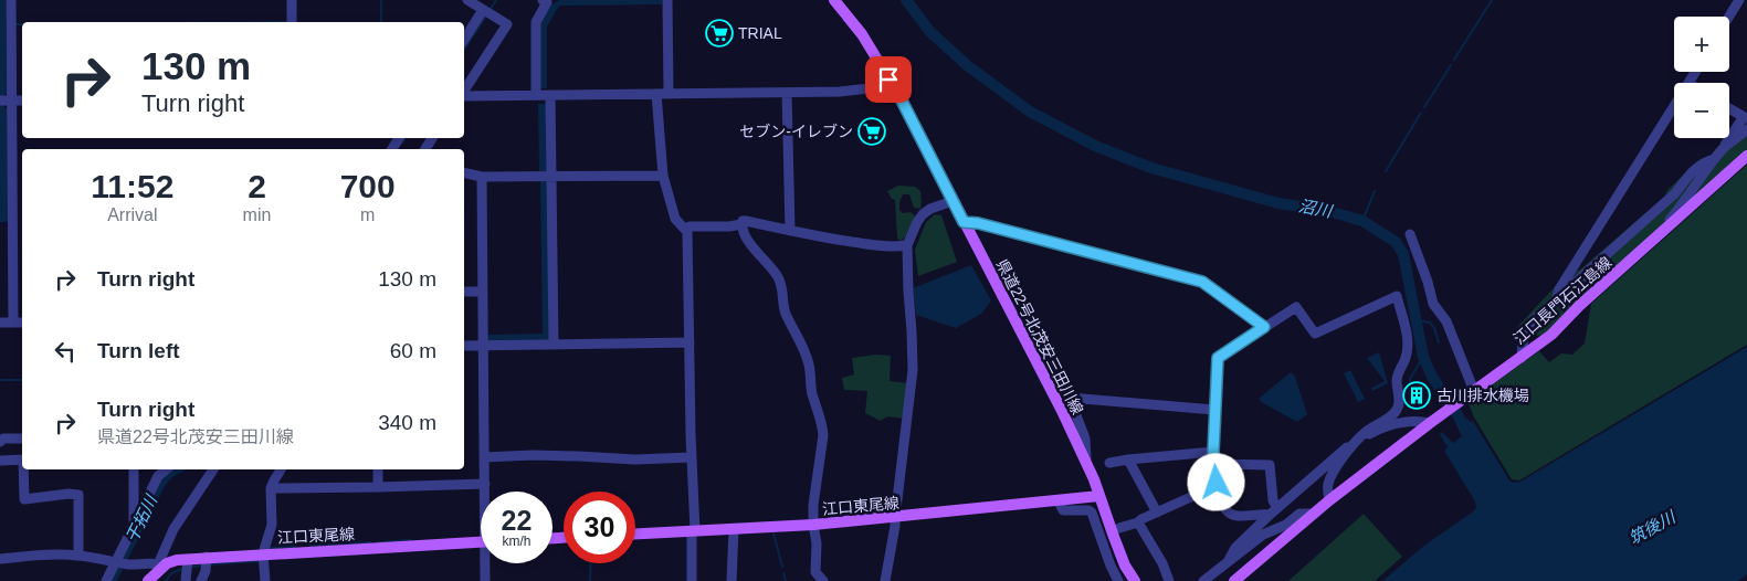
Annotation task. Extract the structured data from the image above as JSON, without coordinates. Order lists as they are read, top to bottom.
{
  "streets": {
    "main road": ["江口長門石江島線", "県道22号北茂安三田川線", "江口東尾線"]
  },
  "crossings": [
    ["県道22号北茂安三田川線", "江口東尾線"]
  ],
  "water": ["沼川", "干拓川", "筑後川"],
  "places": {
    "supermarket": ["TRIAL", "セブン-イレブン"],
    "building": ["古川排水機場"]
  },
  "page": {
    "map_buttons": ["+", "−"],
    "turn": ["130 m", "Turn right"],
    "eta": [
      "11:52",
      "Arrival",
      "2",
      "min",
      "700",
      "m"
    ],
    "list": [
      {
        "name": "Turn right",
        "value": "130 m"
      },
      {
        "name": "Turn left",
        "value": "60 m"
      },
      {
        "name": "Turn right",
        "note": "県道22号北茂安三田川線",
        "value": "340 m"
      }
    ],
    "speed": "22 km/h",
    "limit": "30"
  }
}
